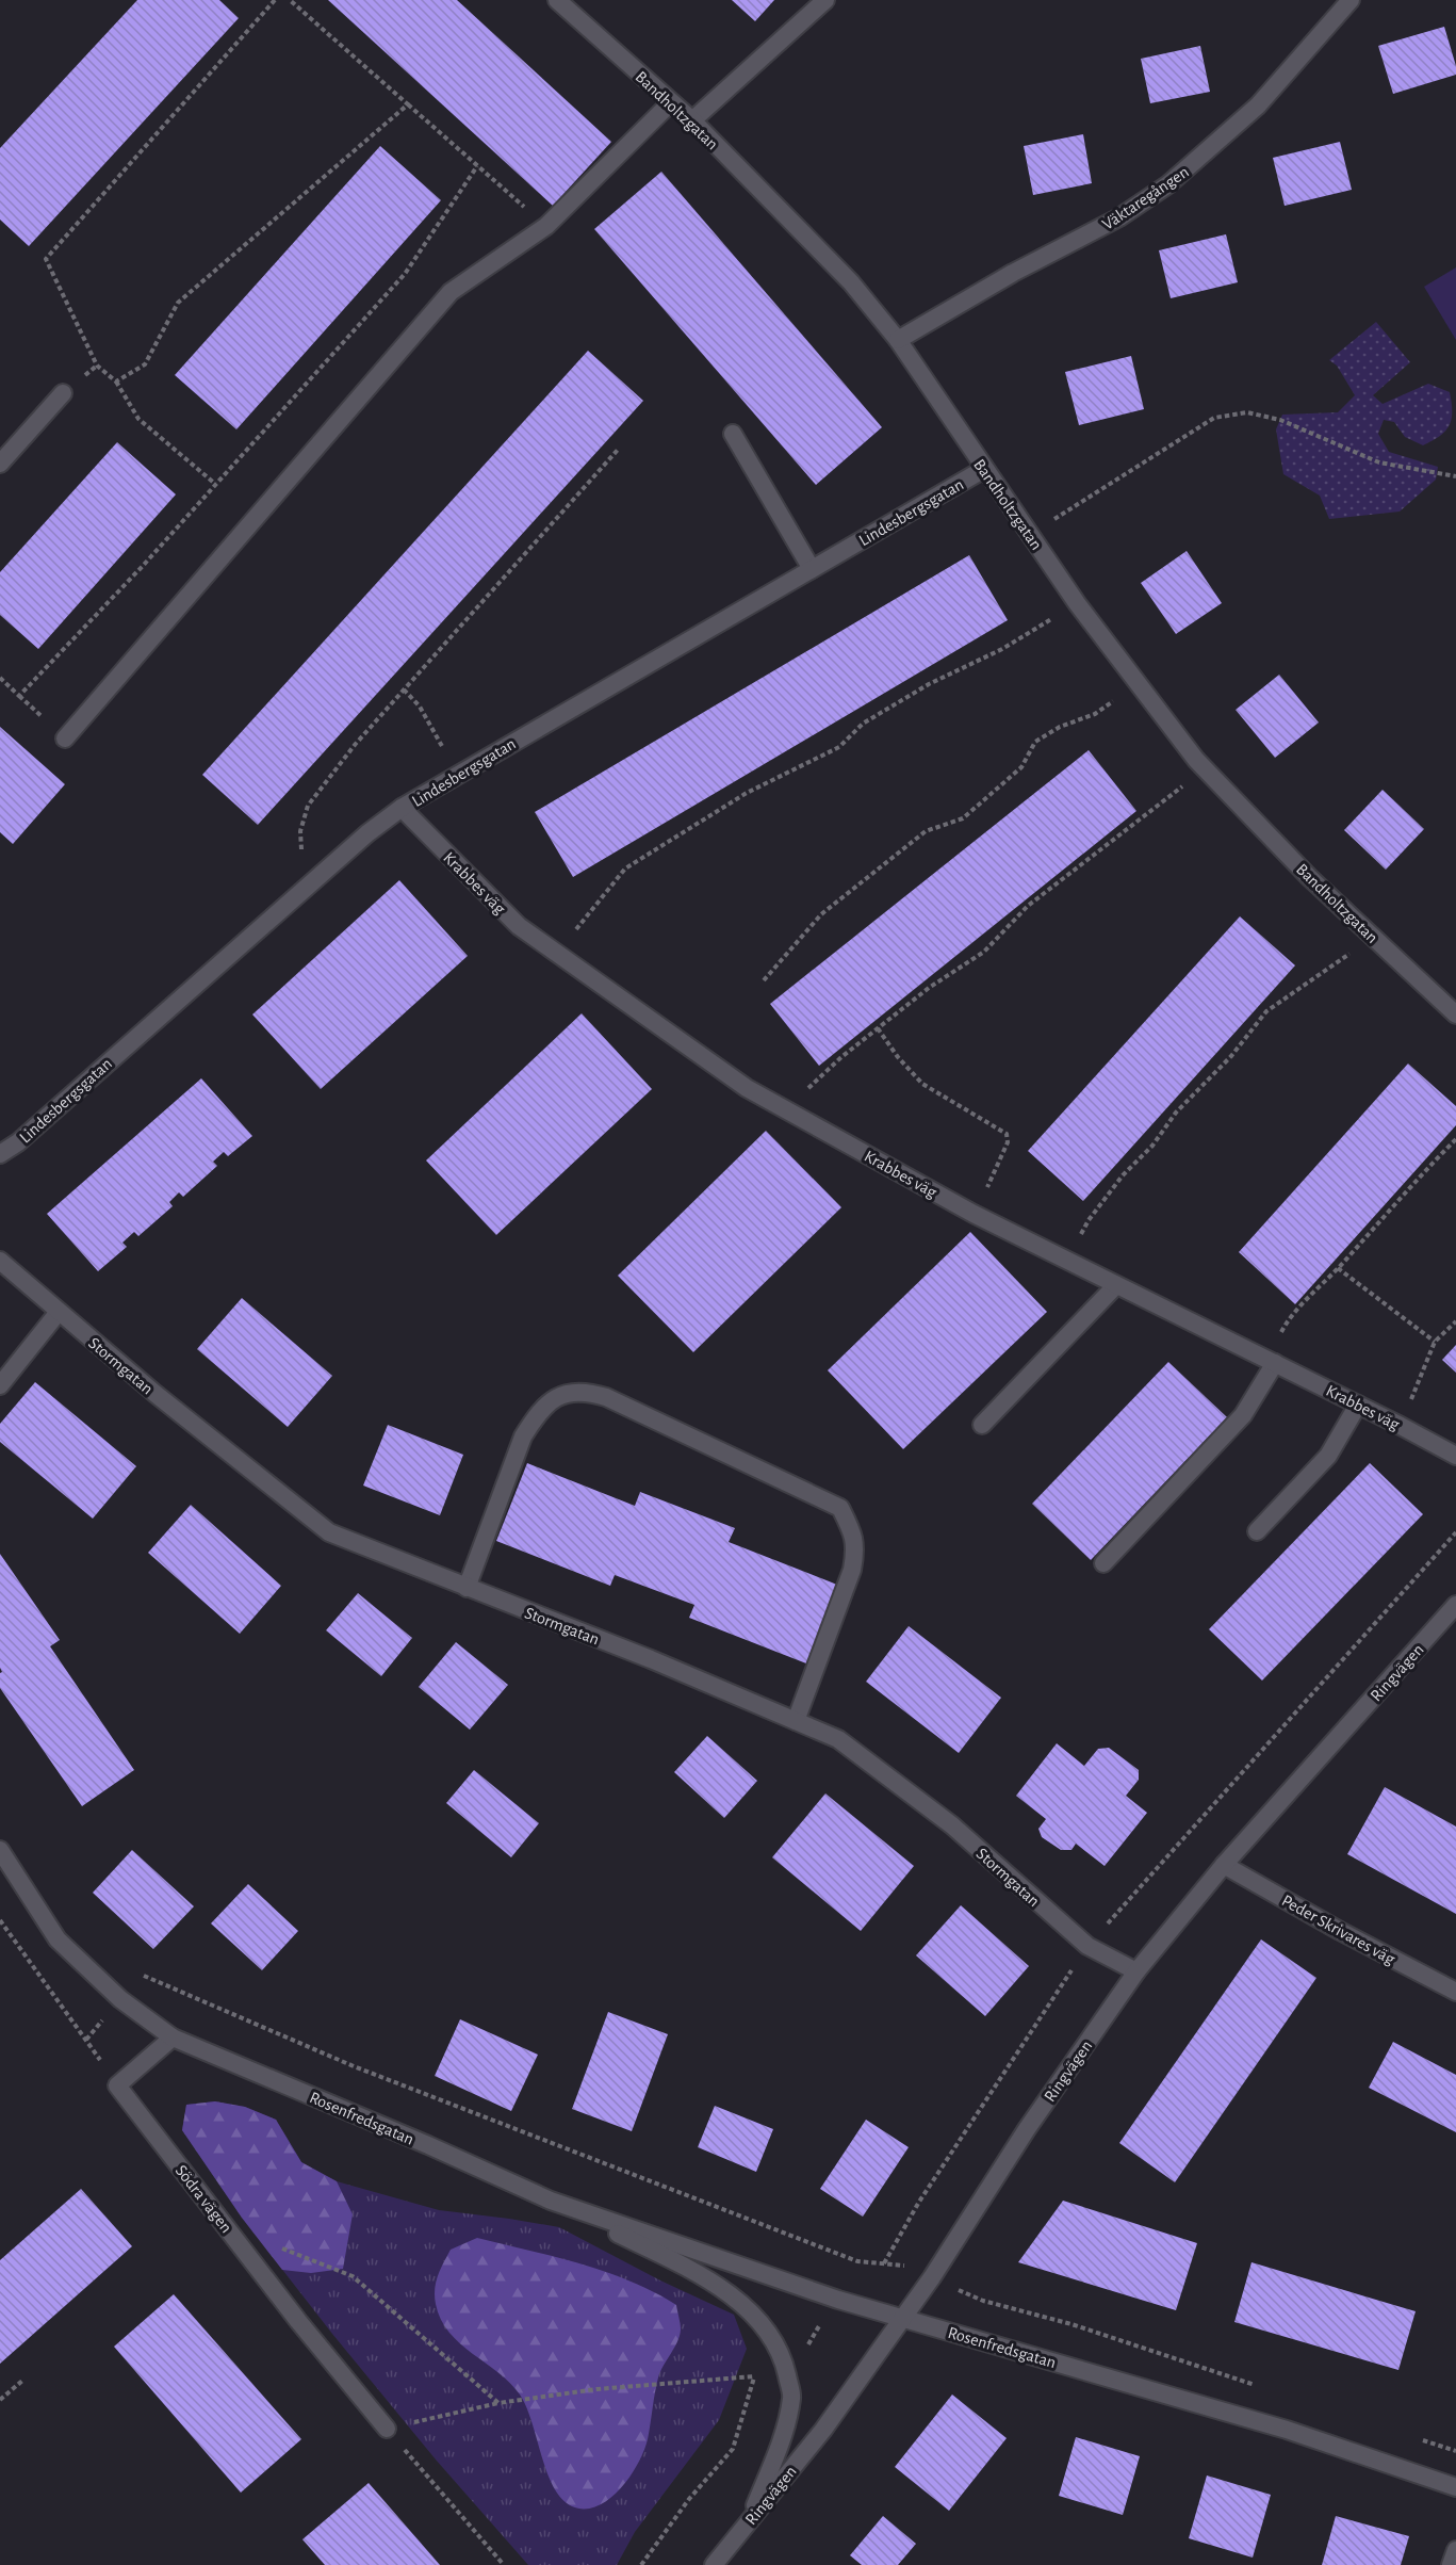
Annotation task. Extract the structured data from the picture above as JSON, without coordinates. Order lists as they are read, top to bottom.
{
  "streets": {
    "street": [
      "Bandholtzgatan",
      "Väktaregången",
      "Lindesbergsgatan",
      "Krabbes väg",
      "Stormgatan",
      "Ringvägen",
      "Peder Skrivares väg",
      "Rosenfredsgatan",
      "Södra vägen"
    ]
  },
  "crossings": [
    ["Bandholtzgatan", "Väktaregången"],
    ["Bandholtzgatan", "Lindesbergsgatan"],
    ["Lindesbergsgatan", "Krabbes väg"],
    ["Stormgatan", "Ringvägen"],
    ["Ringvägen", "Peder Skrivares väg"],
    ["Ringvägen", "Rosenfredsgatan"]
  ]
}
